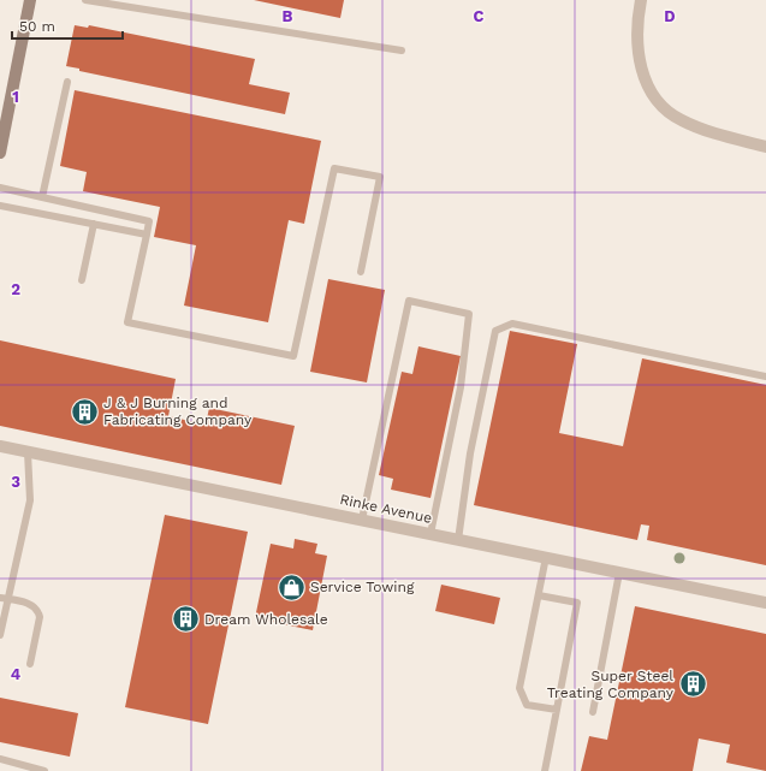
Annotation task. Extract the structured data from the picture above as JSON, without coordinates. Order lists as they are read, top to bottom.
{
  "streets": {
    "street": ["Rinke Avenue"]
  },
  "places": {
    "building": ["J & J Burning and Fabricating Company", "Dream Wholesale", "Super Steel Treating Company"],
    "shop": ["Service Towing"]
  },
  "scale_bar": "50 m",
  "grid": {
    "columns": ["B", "C", "D"],
    "rows": [
      "1",
      "2",
      "3",
      "4"
    ]
  }
}
